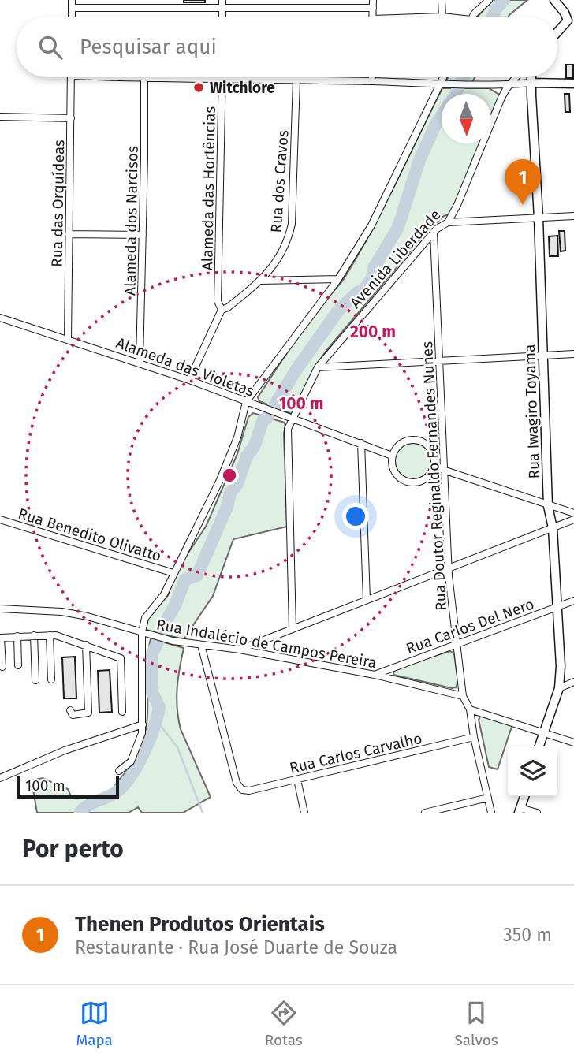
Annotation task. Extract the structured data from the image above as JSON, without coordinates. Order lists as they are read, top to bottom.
{
  "streets": {
    "street": [
      "Rua dos Cravos",
      "Alameda das Hortências",
      "Rua das Orquídeas",
      "Alameda dos Narcisos",
      "Avenida Liberdade",
      "Alameda das Violetas",
      "Rua Iwagiro Toyama",
      "Rua Doutor Reginaldo Fernandes Nunes",
      "Rua Benedito Olivatto",
      "Rua Carlos Del Nero",
      "Rua Indalécio de Campos Pereira",
      "Rua Carlos Carvalho"
    ]
  },
  "crossings": [
    ["Rua dos Cravos", "Alameda das Hortências"],
    ["Rua das Orquídeas", "Alameda das Violetas"],
    ["Alameda dos Narcisos", "Alameda das Violetas"],
    ["Avenida Liberdade", "Alameda das Violetas"],
    ["Avenida Liberdade", "Rua Doutor Reginaldo Fernandes Nunes"],
    ["Rua Iwagiro Toyama", "Rua Carlos Del Nero"],
    ["Rua Doutor Reginaldo Fernandes Nunes", "Rua Carlos Del Nero"],
    ["Rua Doutor Reginaldo Fernandes Nunes", "Rua Indalécio de Campos Pereira"],
    ["Rua Doutor Reginaldo Fernandes Nunes", "Rua Carlos Carvalho"],
    ["Rua Carlos Del Nero", "Rua Indalécio de Campos Pereira"],
    ["Rua Indalécio de Campos Pereira", "Rua Carlos Carvalho"]
  ],
  "places": ["Witchlore"],
  "scale_bar": "100 m",
  "north": "bottom",
  "page": {
    "search": "Pesquisar aqui",
    "pins": "1",
    "scale": "100 m",
    "heading": "Por perto",
    "list": [
      {
        "mark": "1",
        "name": "Thenen Produtos Orientais",
        "note": "Restaurante · Rua José Duarte de Souza",
        "value": "350 m"
      }
    ],
    "nav": ["Mapa", "Rotas", "Salvos"]
  },
  "rings": ["200 m", "100 m"]
}
